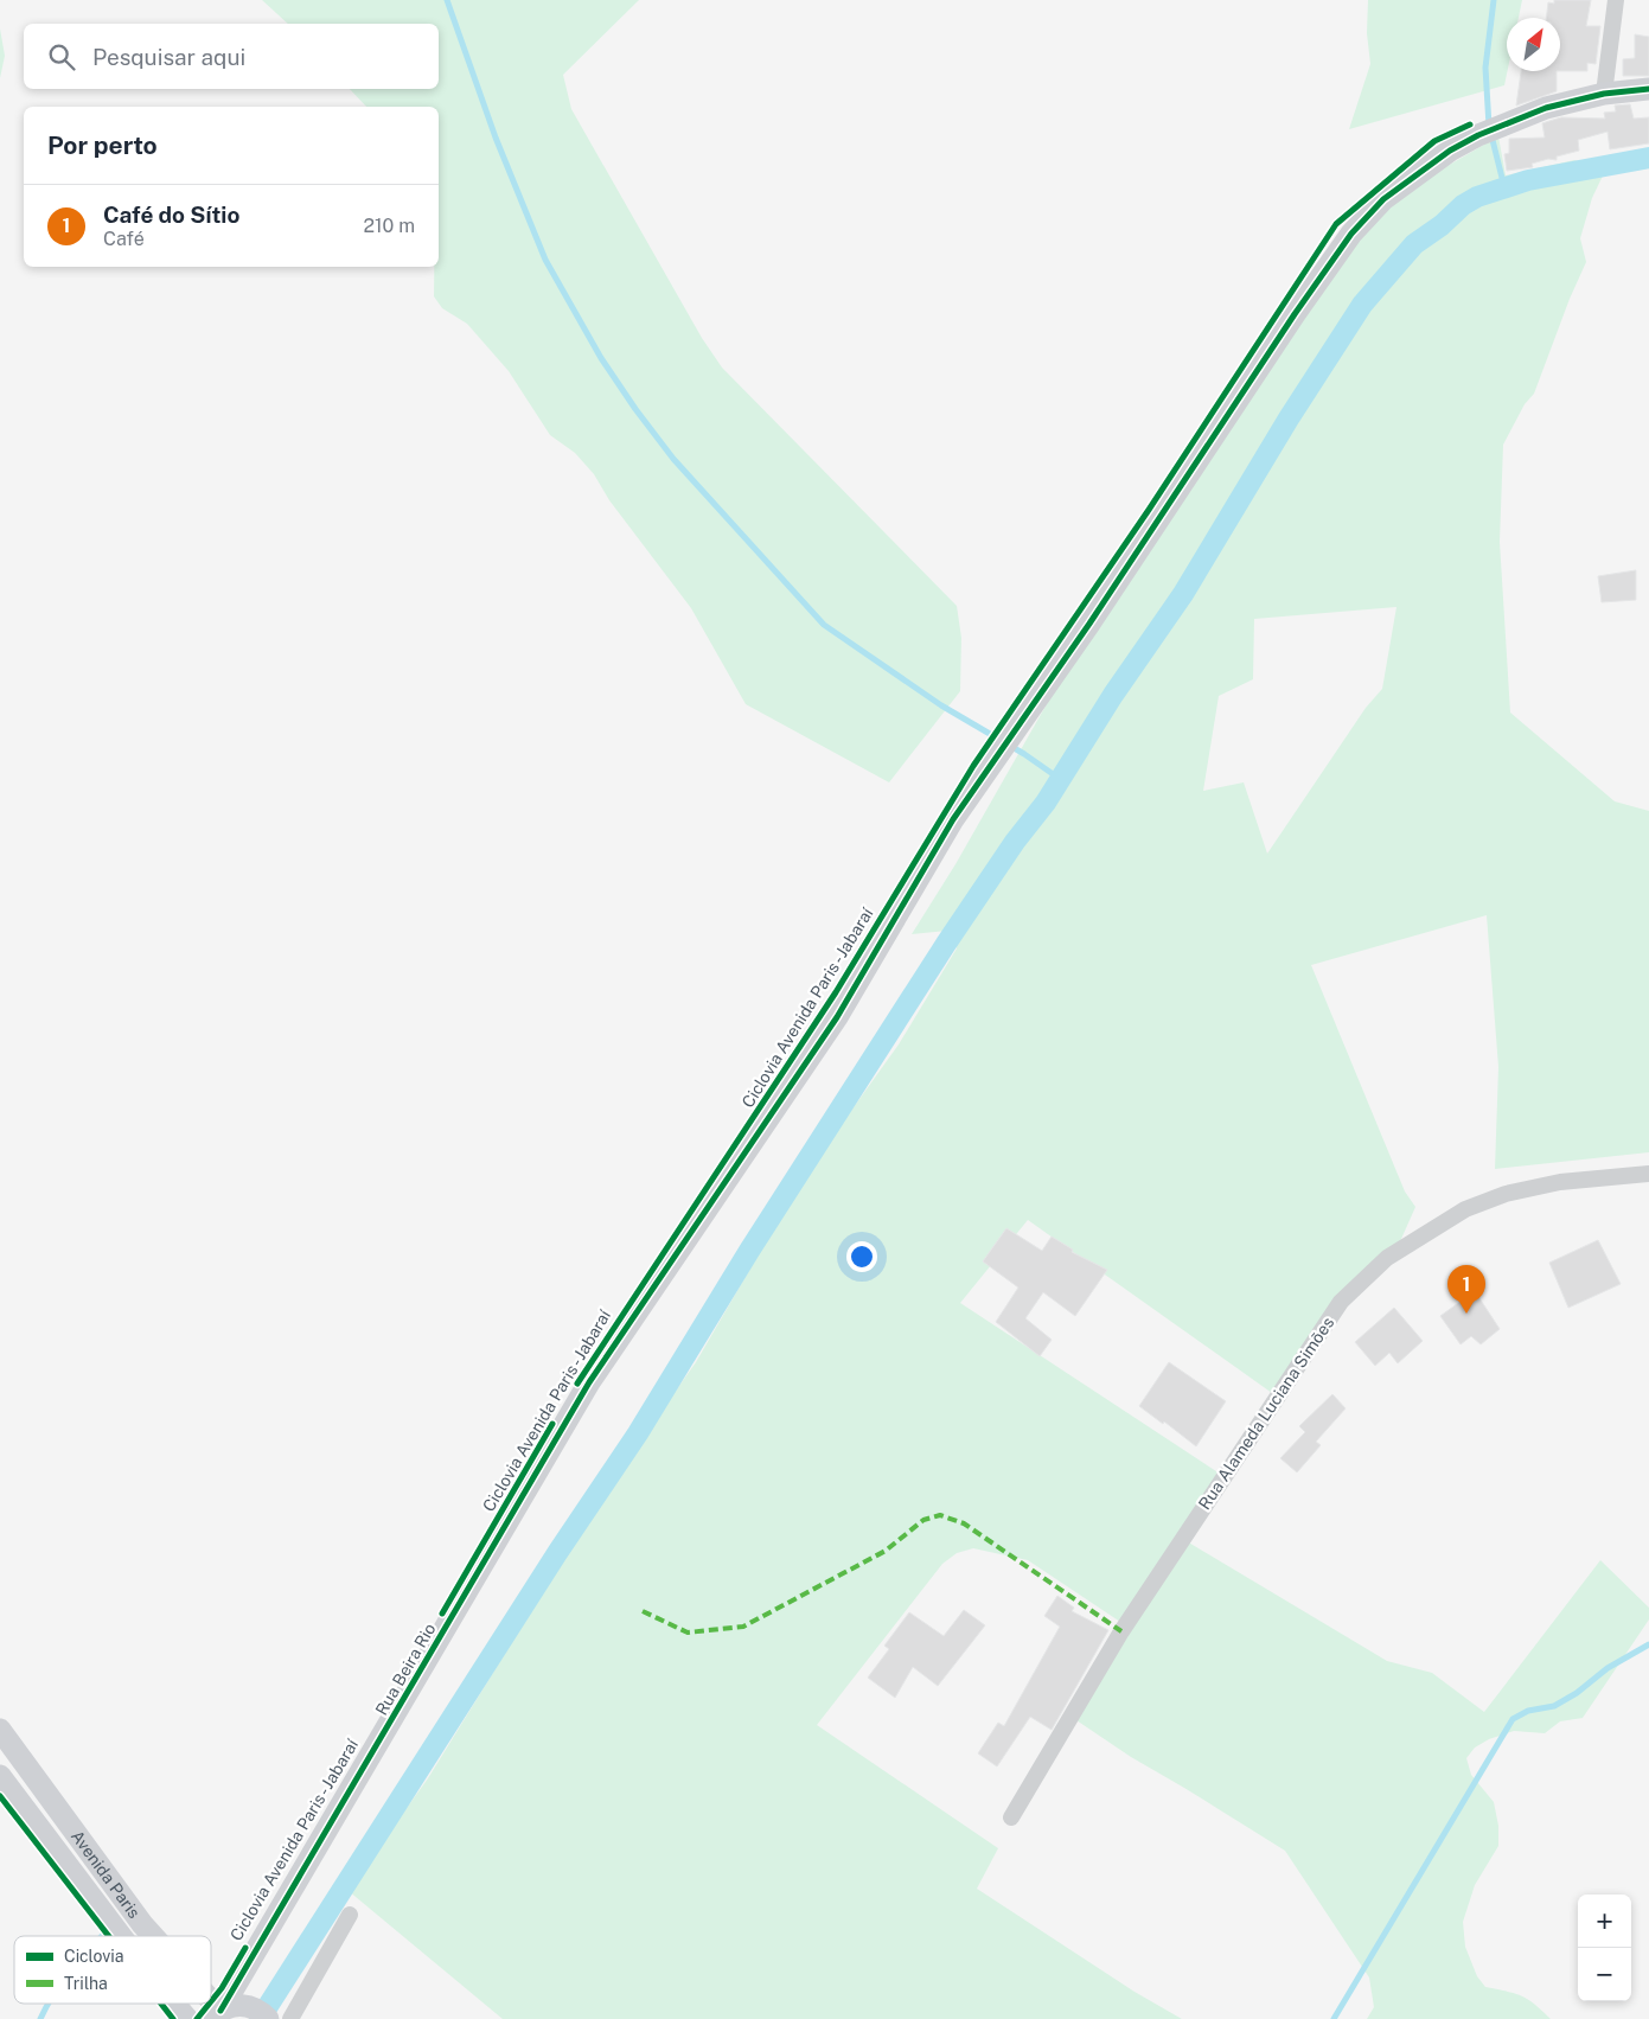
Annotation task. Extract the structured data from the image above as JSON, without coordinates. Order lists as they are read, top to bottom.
{
  "streets": {
    "street": ["Rua Alameda Luciana Simões", "Rua Beira Rio", "Avenida Paris"],
    "cycle path": ["Ciclovia Avenida Paris - Jabaraí"]
  },
  "crossings": [
    ["Rua Beira Rio", "Avenida Paris"]
  ],
  "legend": ["Ciclovia", "Trilha"],
  "north": "top right",
  "page": {
    "search": "Pesquisar aqui",
    "heading": "Por perto",
    "list": [
      {
        "mark": "1",
        "name": "Café do Sítio",
        "note": "Café",
        "value": "210 m"
      }
    ],
    "pins": "1",
    "map_buttons": ["+", "−"]
  }
}
